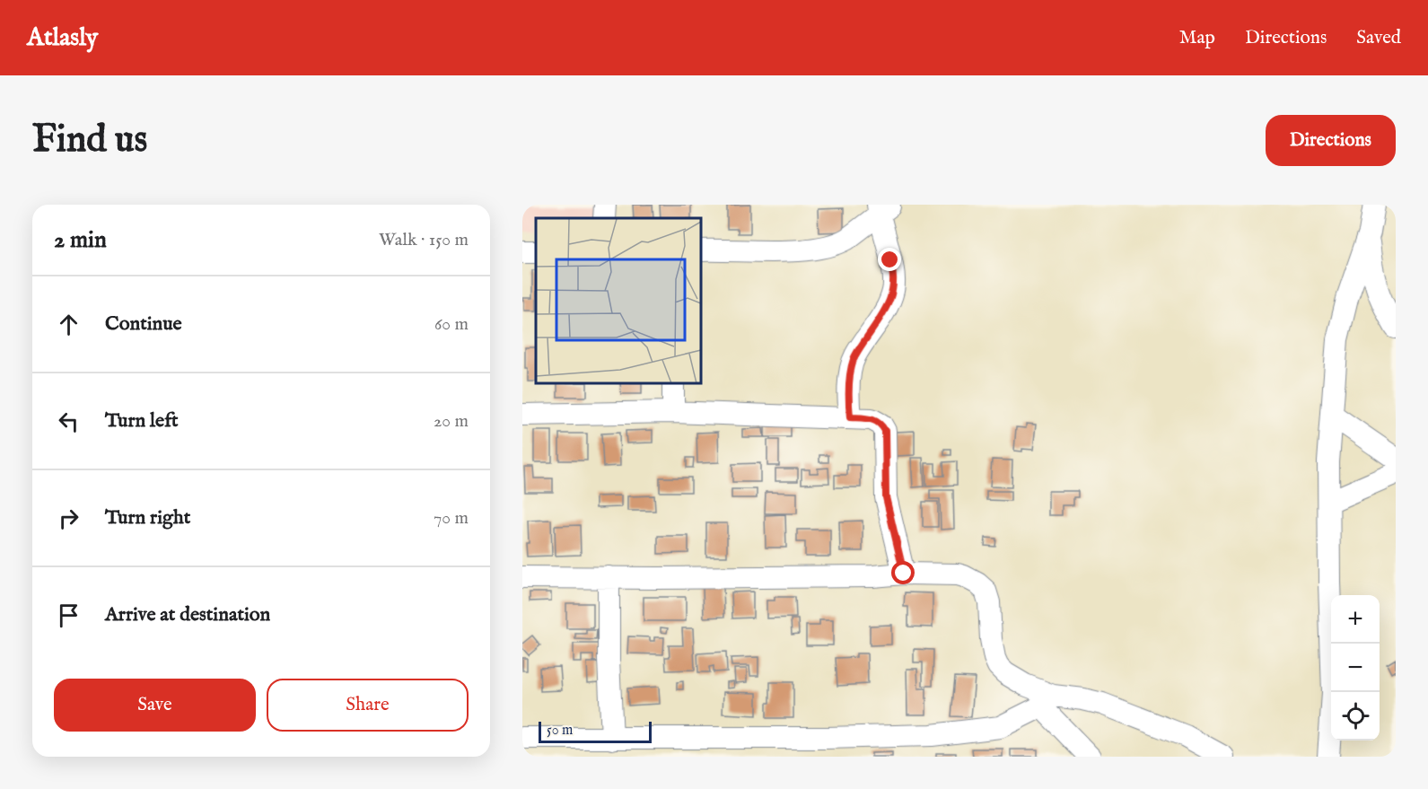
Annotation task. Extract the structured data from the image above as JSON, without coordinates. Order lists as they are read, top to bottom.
{
  "scale_bar": "50 m",
  "page": {
    "header": "Atlasly",
    "nav": ["Map", "Directions", "Saved"],
    "buttons": [
      "Directions",
      ["Save", "Share"]
    ],
    "title": "Find us",
    "heading": ["2 min", "Walk · 150 m"],
    "list": [
      ["Continue", "60 m"],
      ["Turn left", "20 m"],
      ["Turn right", "70 m"],
      "Arrive at destination"
    ],
    "map_buttons": ["+", "−"],
    "scale": "50 m"
  }
}
